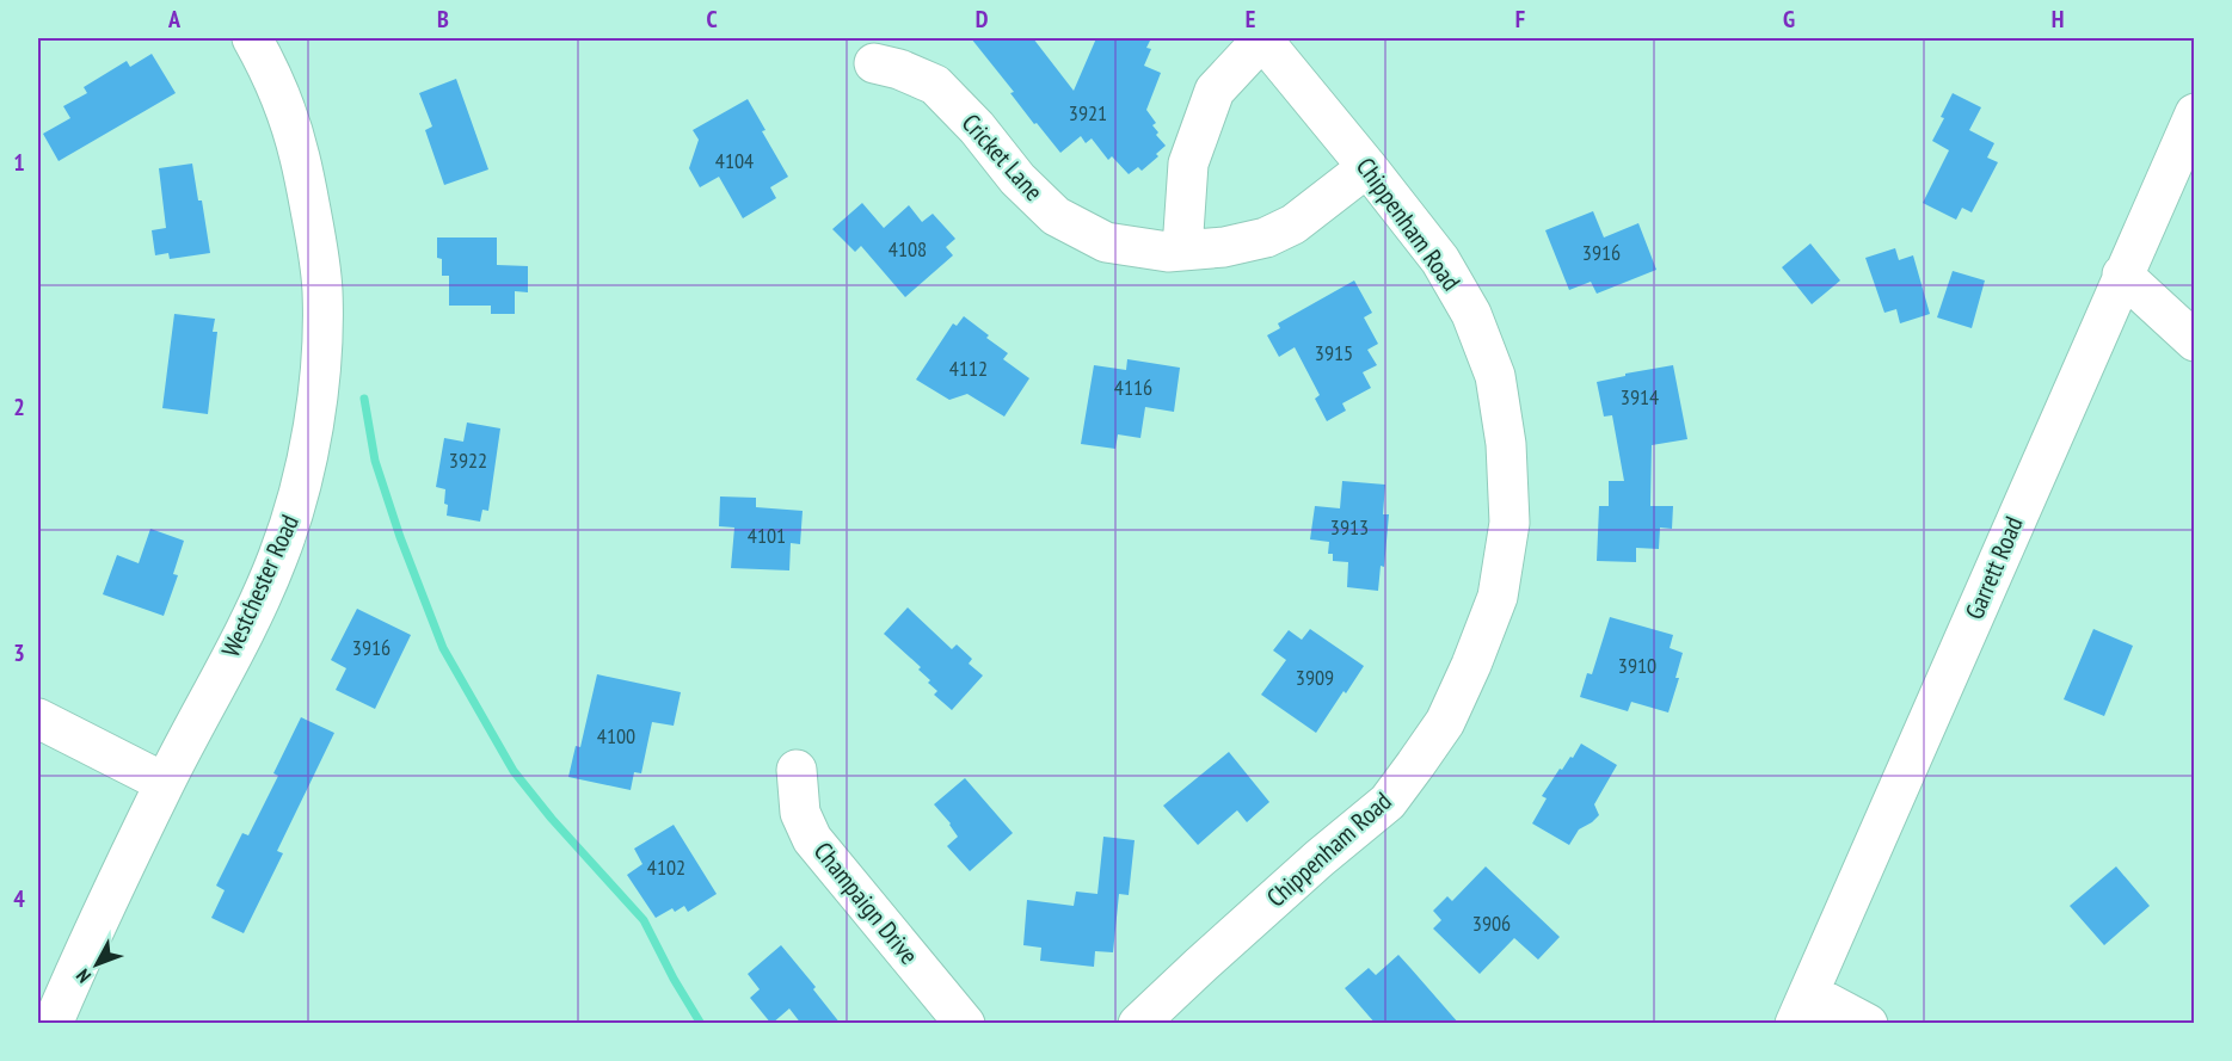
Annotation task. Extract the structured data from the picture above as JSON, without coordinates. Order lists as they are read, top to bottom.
{
  "streets": {
    "street": [
      "Cricket Lane",
      "Chippenham Road",
      "Garrett Road",
      "Westchester Road",
      "Champaign Drive"
    ]
  },
  "crossings": [
    ["Cricket Lane", "Chippenham Road"]
  ],
  "house_numbers": [
    "3921",
    "4104",
    "4108",
    "3916",
    "3915",
    "4112",
    "4116",
    "3914",
    "3922",
    "3913",
    "4101",
    "3916",
    "3910",
    "3909",
    "4100",
    "4102",
    "3906"
  ],
  "north": "bottom left",
  "grid": {
    "columns": [
      "A",
      "B",
      "C",
      "D",
      "E",
      "F",
      "G",
      "H"
    ],
    "rows": [
      "1",
      "2",
      "3",
      "4"
    ]
  }
}
